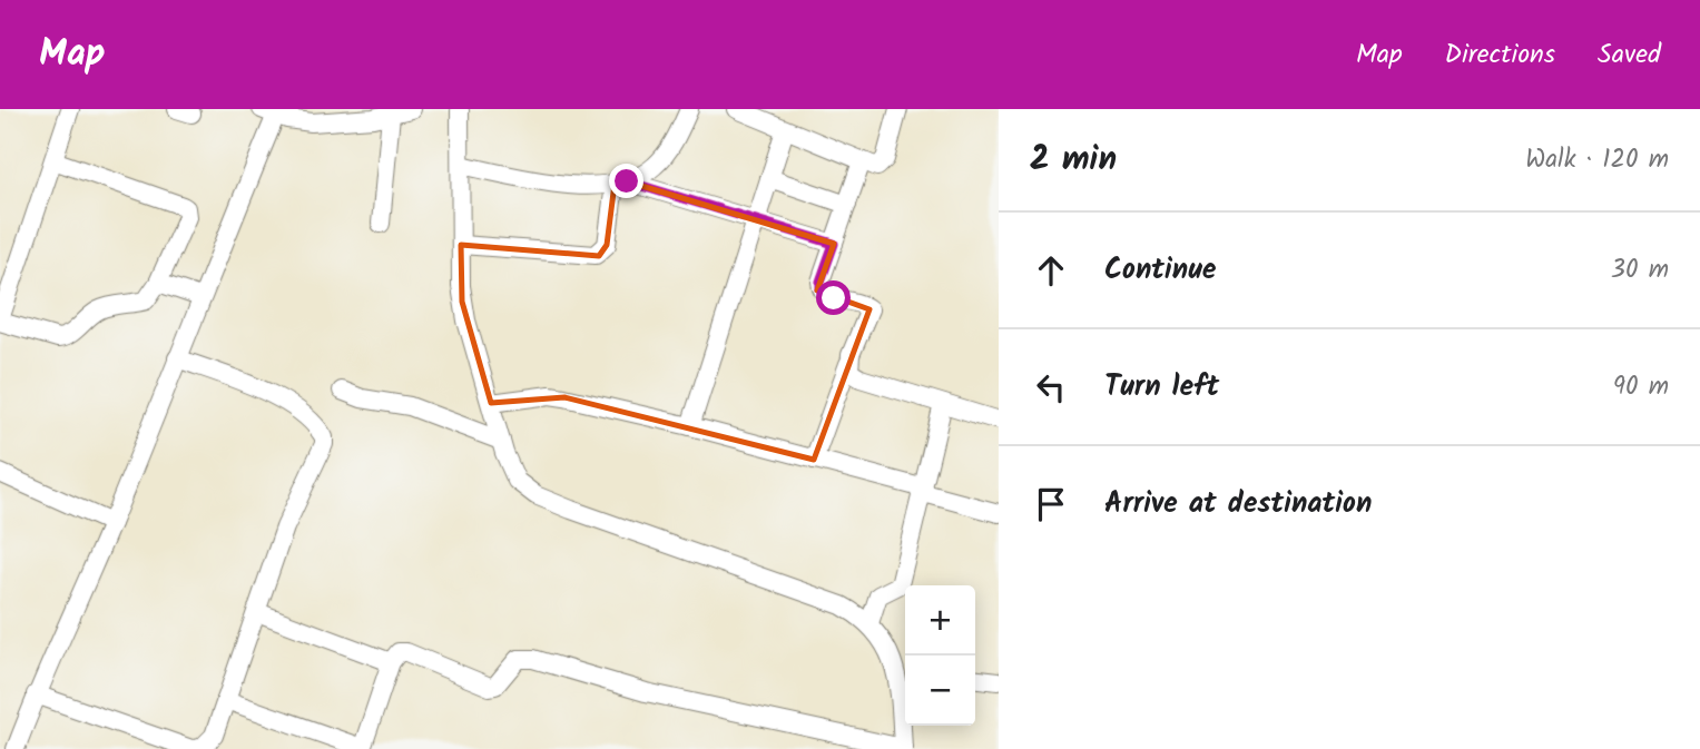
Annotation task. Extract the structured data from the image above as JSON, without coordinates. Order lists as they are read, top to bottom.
{
  "page": {
    "header": "Map",
    "nav": ["Map", "Directions", "Saved"],
    "heading": ["2 min", "Walk · 120 m"],
    "list": [
      ["Continue", "30 m"],
      ["Turn left", "90 m"],
      "Arrive at destination"
    ],
    "map_buttons": ["+", "−"]
  }
}
